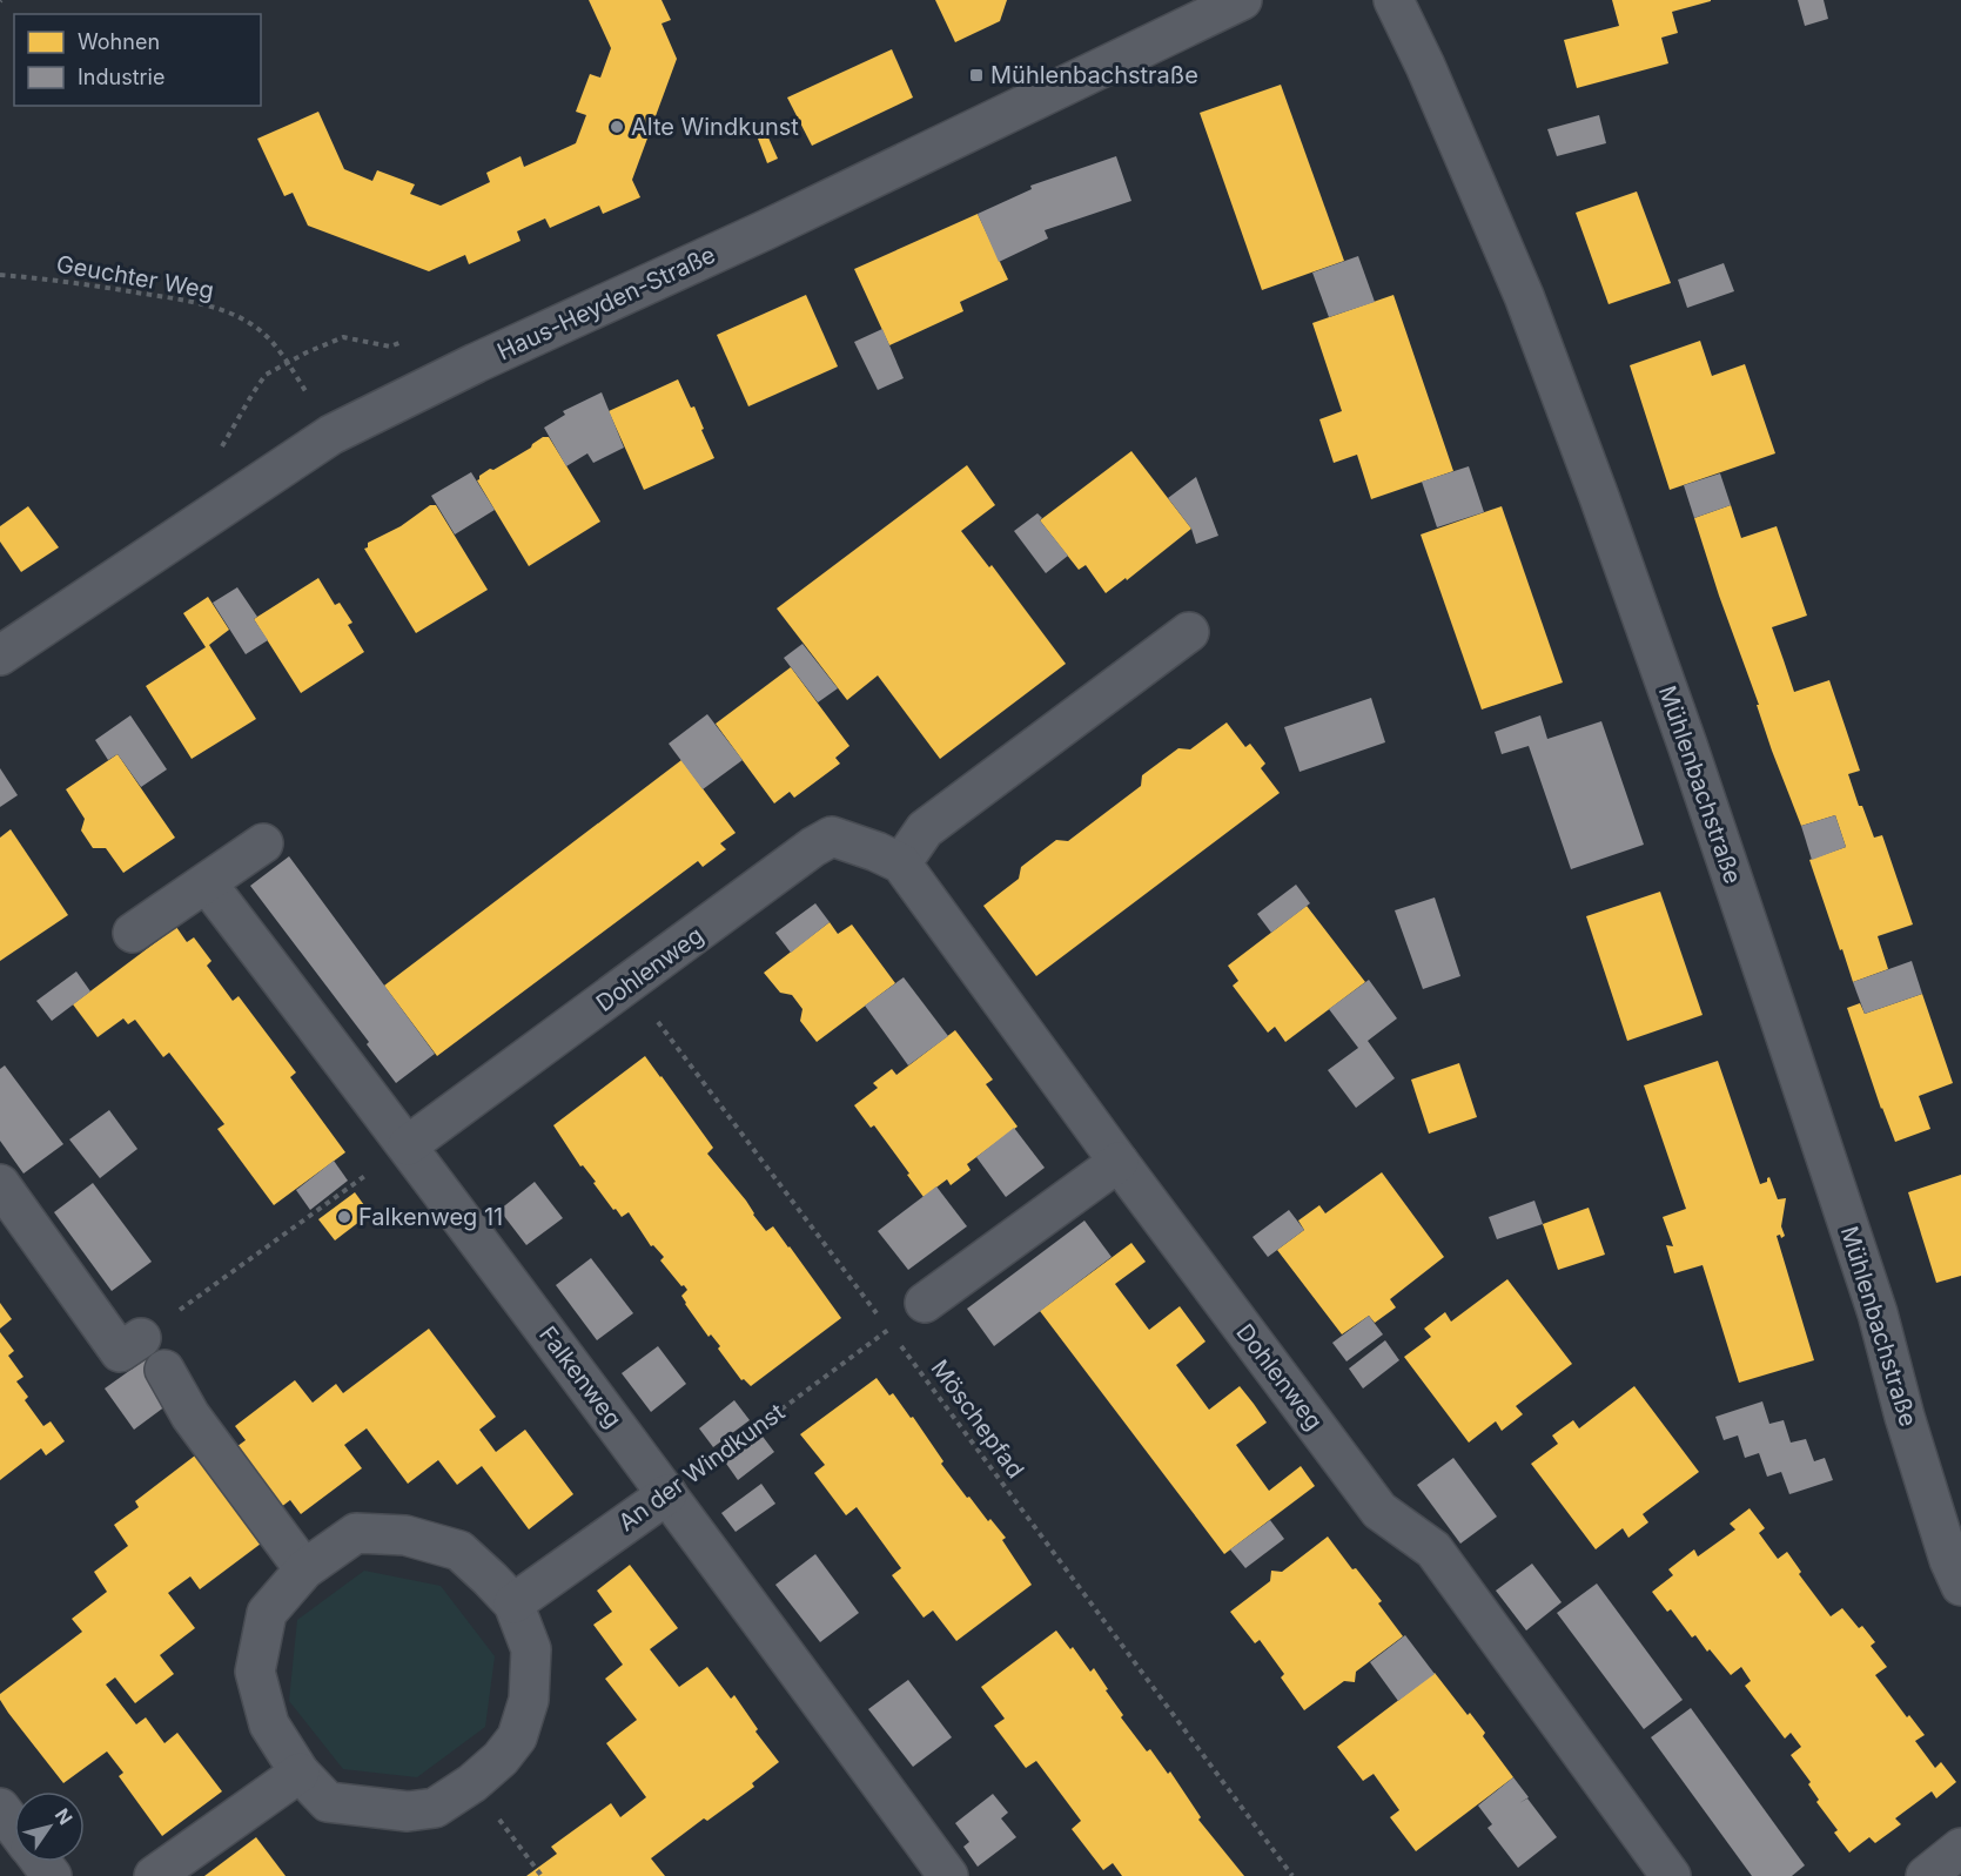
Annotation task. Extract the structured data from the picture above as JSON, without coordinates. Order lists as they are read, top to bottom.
{
  "streets": {
    "street": [
      "Haus-Heyden-Straße",
      "Mühlenbachstraße",
      "Dohlenweg",
      "Falkenweg",
      "An der Windkunst"
    ],
    "path": ["Geuchter Weg", "Möschepfad"]
  },
  "crossings": [
    ["Geuchter Weg", "Haus-Heyden-Straße"],
    ["Dohlenweg", "Falkenweg"],
    ["Falkenweg", "An der Windkunst"],
    ["Möschepfad", "An der Windkunst"]
  ],
  "places": {
    "transit": ["Mühlenbachstraße"],
    "other": ["Alte Windkunst", "Falkenweg 11"]
  },
  "legend": ["Wohnen", "Industrie"],
  "north": "top right"
}
